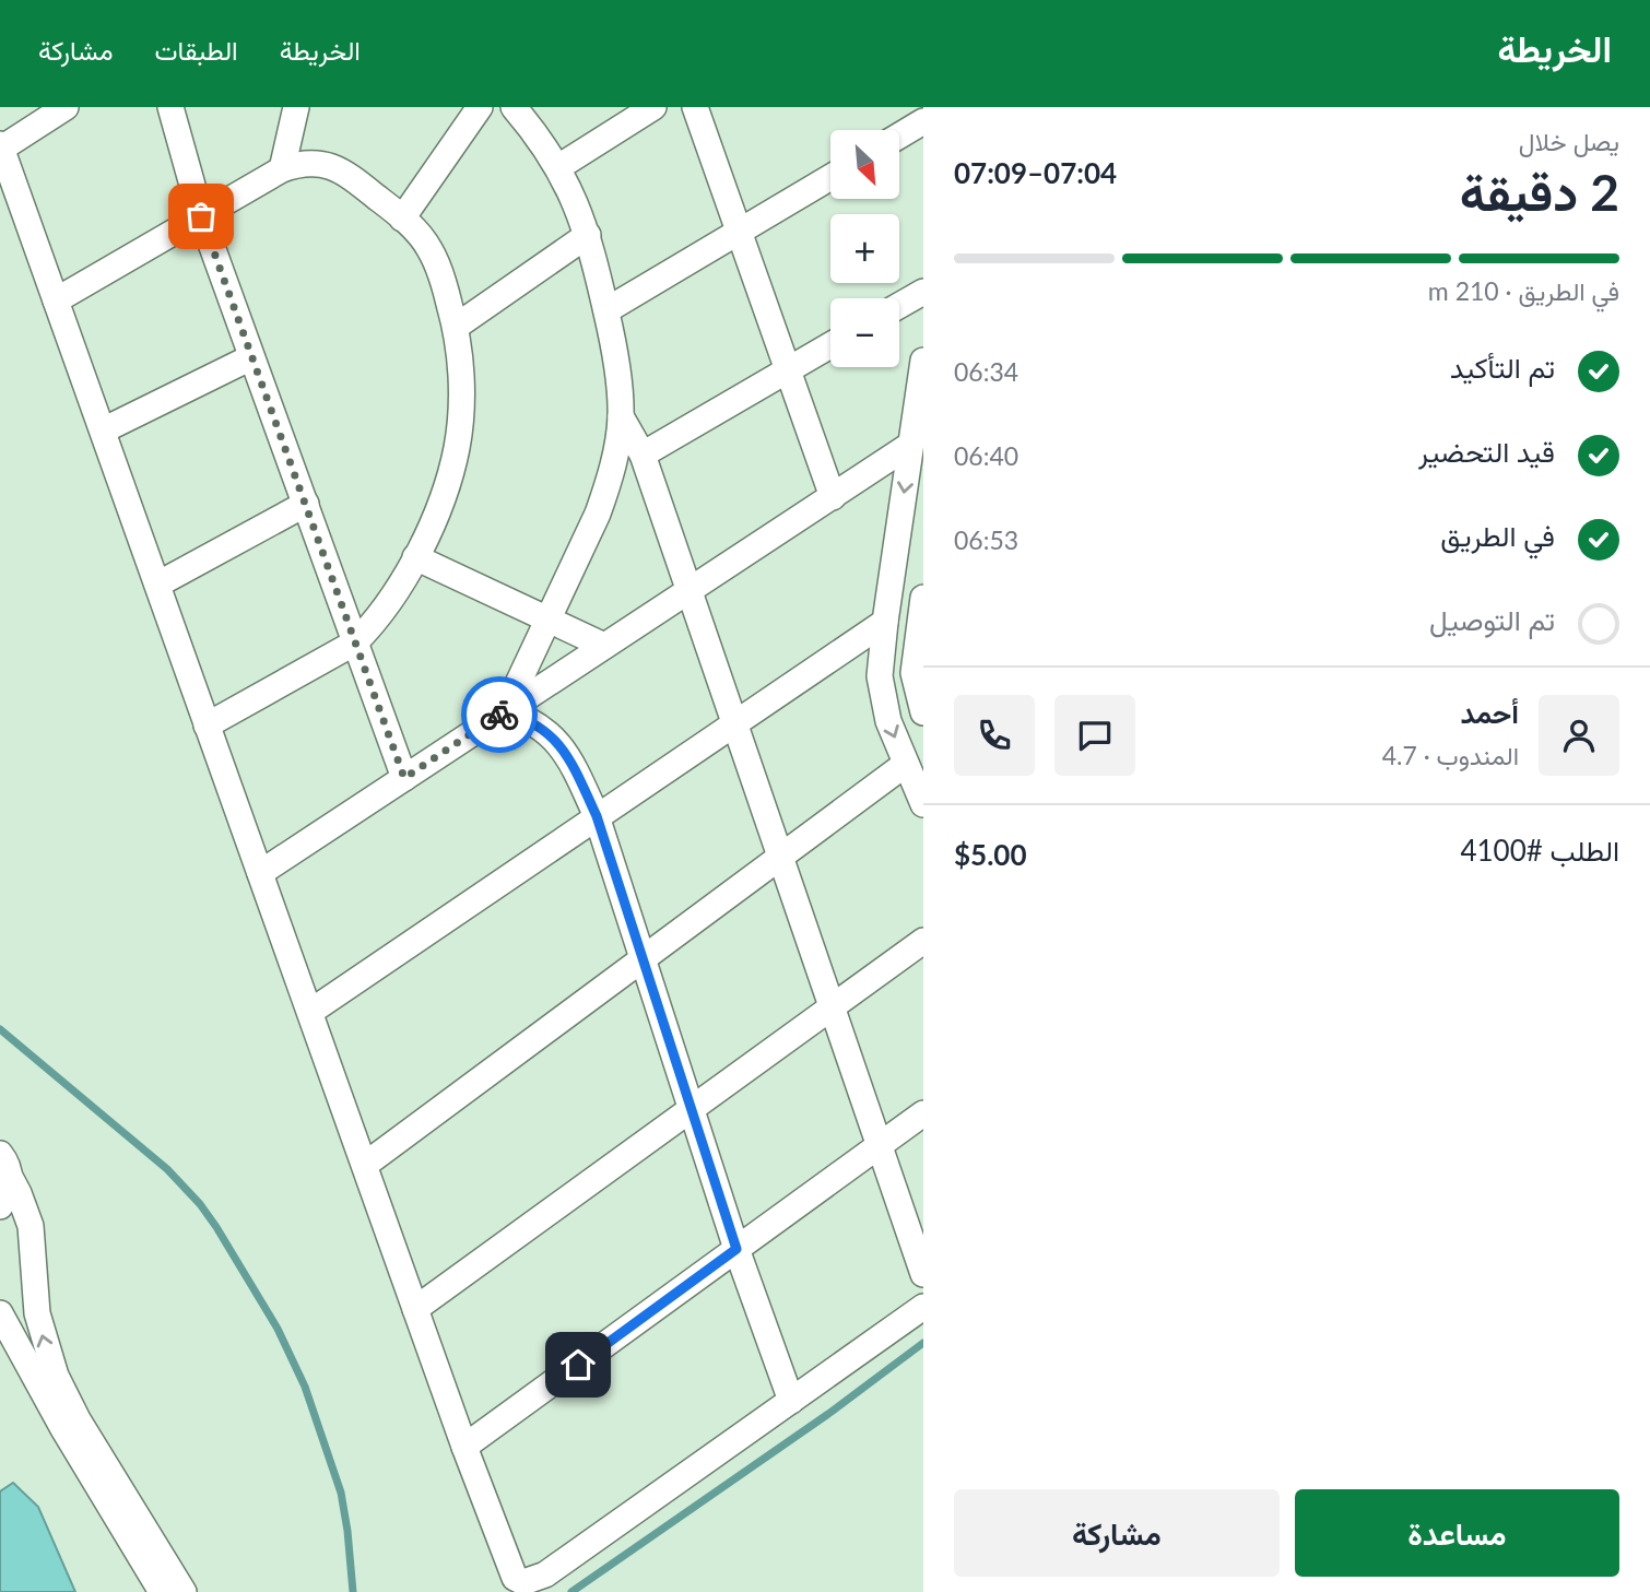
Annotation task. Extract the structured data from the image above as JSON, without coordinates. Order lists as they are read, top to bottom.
{
  "north": "bottom right",
  "page": {
    "header": "الخريطة",
    "nav": ["الخريطة", "الطبقات", "مشاركة"],
    "heading": ["2 دقيقة", "يصل خلال", "07:04–07:09"],
    "panel": [
      "أحمد",
      "المندوب · 4.7",
      "الطلب #4100",
      "$5.00"
    ],
    "map_buttons": ["+", "−"],
    "bar": "في الطريق · 210 m",
    "list": [
      ["تم التأكيد", "06:34"],
      ["قيد التحضير", "06:40"],
      ["في الطريق", "06:53"],
      "تم التوصيل"
    ],
    "buttons": ["مساعدة", "مشاركة"]
  }
}
